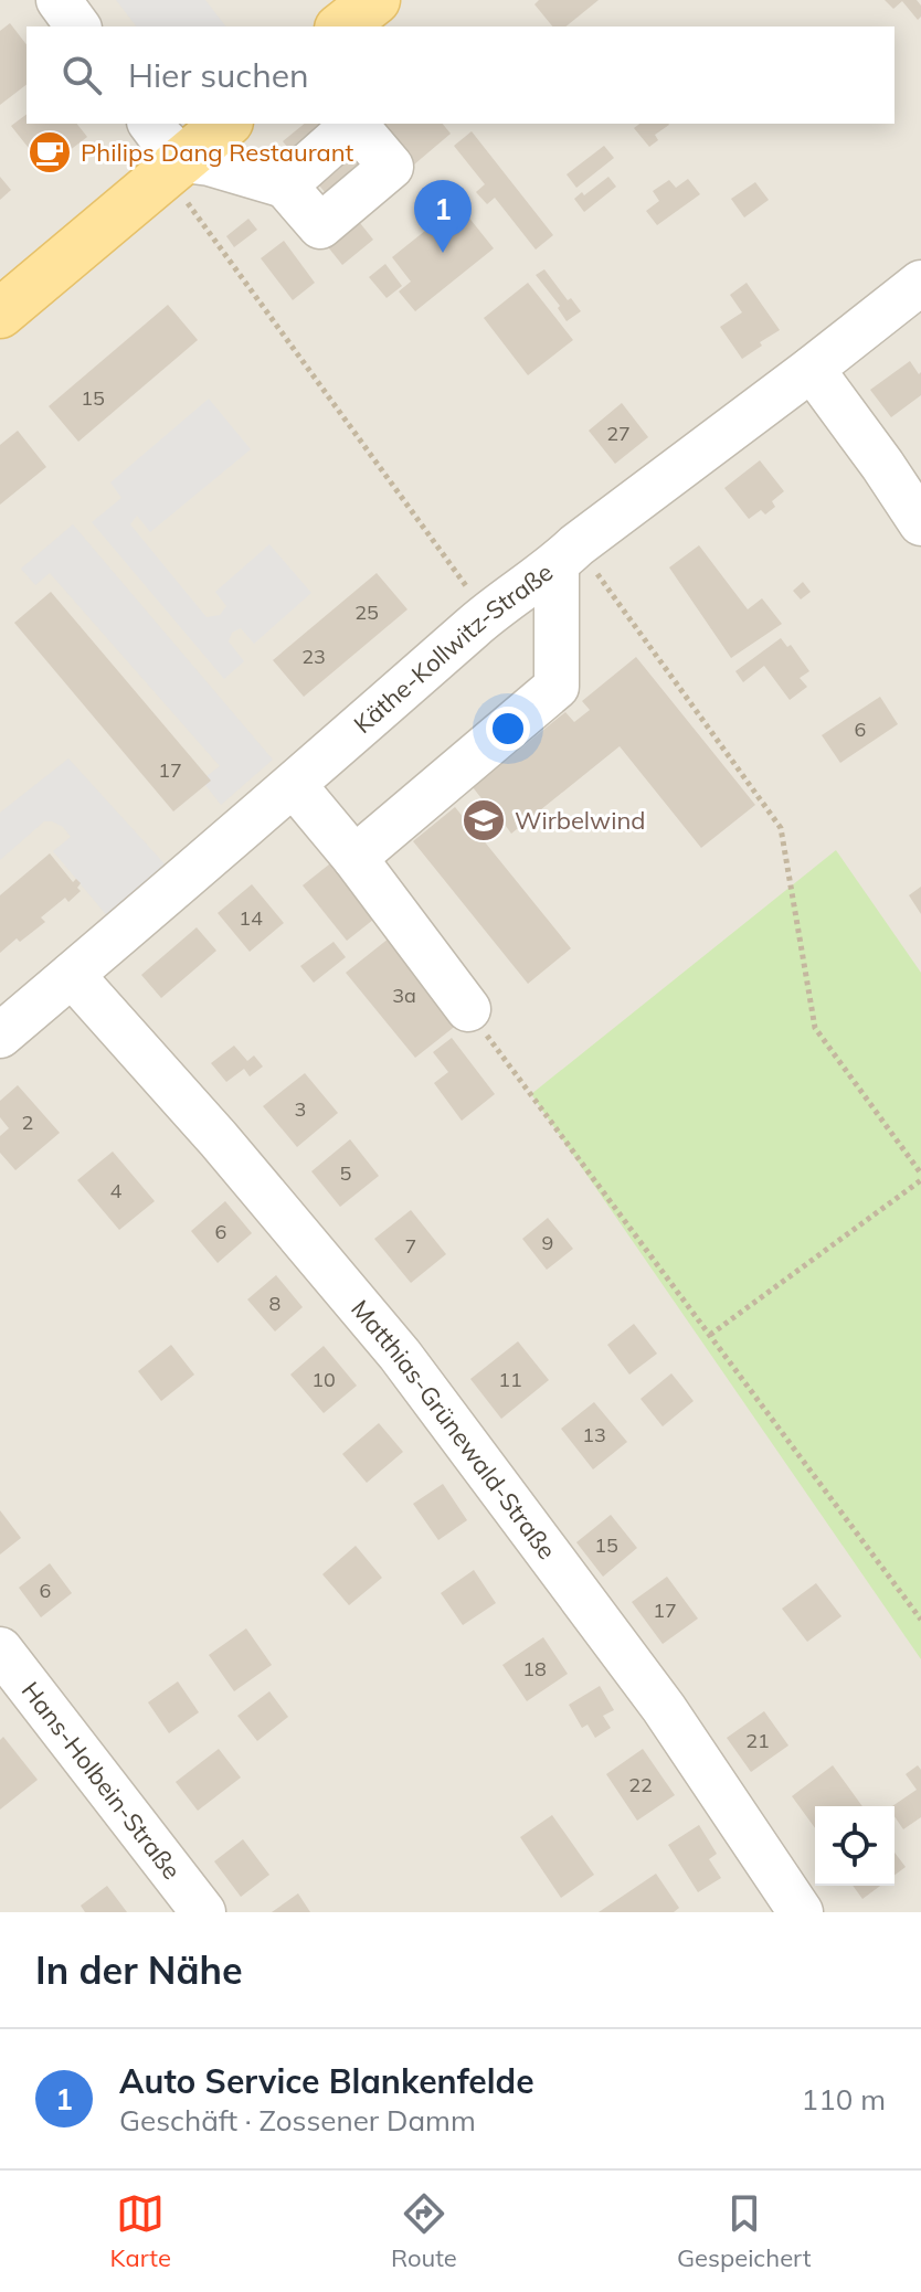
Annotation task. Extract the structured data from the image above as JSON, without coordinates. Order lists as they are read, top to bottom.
{
  "streets": {
    "street": ["Käthe-Kollwitz-Straße", "Matthias-Grünewald-Straße", "Hans-Holbein-Straße"]
  },
  "crossings": [
    ["Käthe-Kollwitz-Straße", "Matthias-Grünewald-Straße"]
  ],
  "places": {
    "cafe": ["Philips Dang Restaurant"],
    "school or university": ["Wirbelwind"]
  },
  "house_numbers": [
    "15",
    "27",
    "25",
    "23",
    "6",
    "17",
    "14",
    "3a",
    "3",
    "2",
    "5",
    "4",
    "6",
    "9",
    "7",
    "8",
    "10",
    "11",
    "13",
    "15",
    "6",
    "17",
    "18",
    "21",
    "22"
  ],
  "page": {
    "search": "Hier suchen",
    "pins": "1",
    "heading": "In der Nähe",
    "list": [
      {
        "mark": "1",
        "name": "Auto Service Blankenfelde",
        "note": "Geschäft · Zossener Damm",
        "value": "110 m"
      }
    ],
    "nav": ["Karte", "Route", "Gespeichert"]
  }
}
